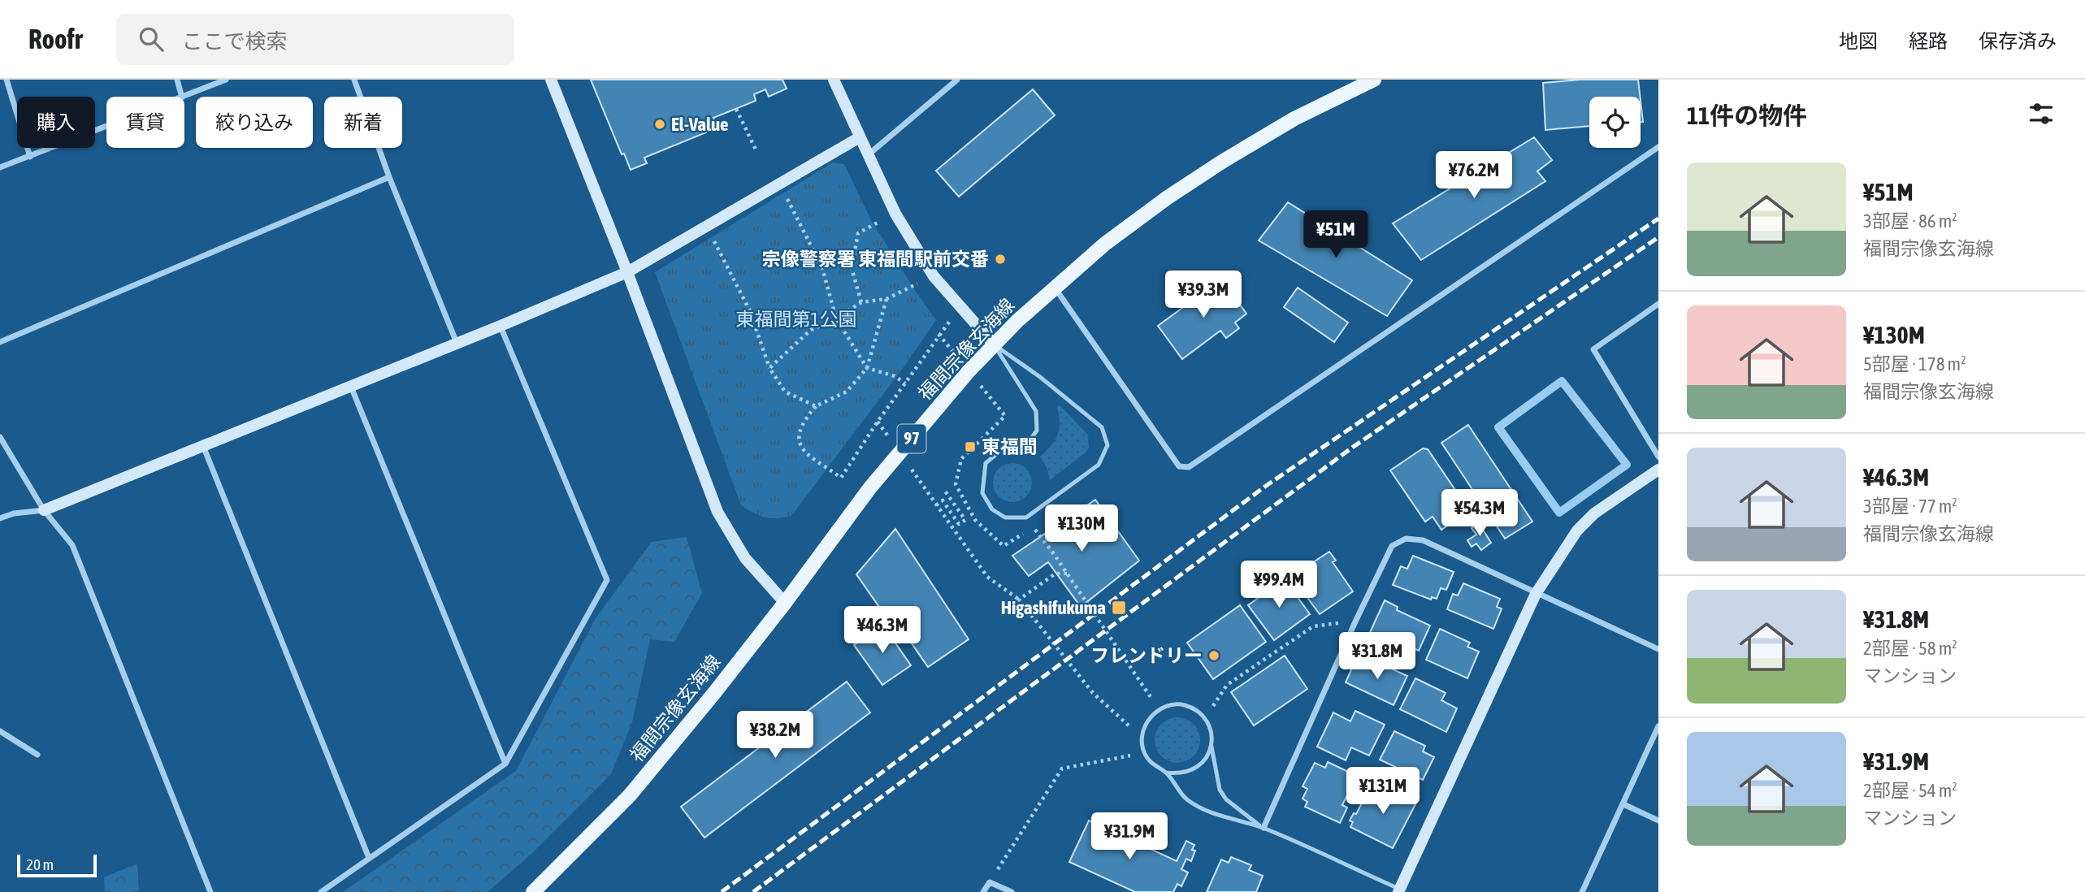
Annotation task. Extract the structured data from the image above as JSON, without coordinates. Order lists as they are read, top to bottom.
{
  "streets": {
    "main road": ["福間宗像玄海線", "97"]
  },
  "parks": ["東福間第1公園"],
  "places": {
    "other": ["El-Value", "宗像警察署 東福間駅前交番", "フレンドリー"],
    "transit": ["東福間", "Higashifukuma"]
  },
  "scale_bar": "20 m",
  "page": {
    "header": "Roofr",
    "search": "ここで検索",
    "nav": ["地図", "経路", "保存済み"],
    "heading": "11件の物件",
    "chip": [
      "購入",
      "賃貸",
      "絞り込み",
      "新着"
    ],
    "list": [
      {
        "name": "¥51M",
        "note": "3部屋 · 86 m² · 福間宗像玄海線"
      },
      {
        "name": "¥130M",
        "note": "5部屋 · 178 m² · 福間宗像玄海線"
      },
      {
        "name": "¥46.3M",
        "note": "3部屋 · 77 m² · 福間宗像玄海線"
      },
      {
        "name": "¥31.8M",
        "note": "2部屋 · 58 m² · マンション"
      },
      {
        "name": "¥31.9M",
        "note": "2部屋 · 54 m² · マンション"
      }
    ],
    "price": [
      "¥76.2M",
      "¥51M",
      "¥39.3M",
      "¥54.3M",
      "¥130M",
      "¥99.4M",
      "¥46.3M",
      "¥31.8M",
      "¥38.2M",
      "¥131M",
      "¥31.9M"
    ],
    "scale": "20 m"
  }
}
